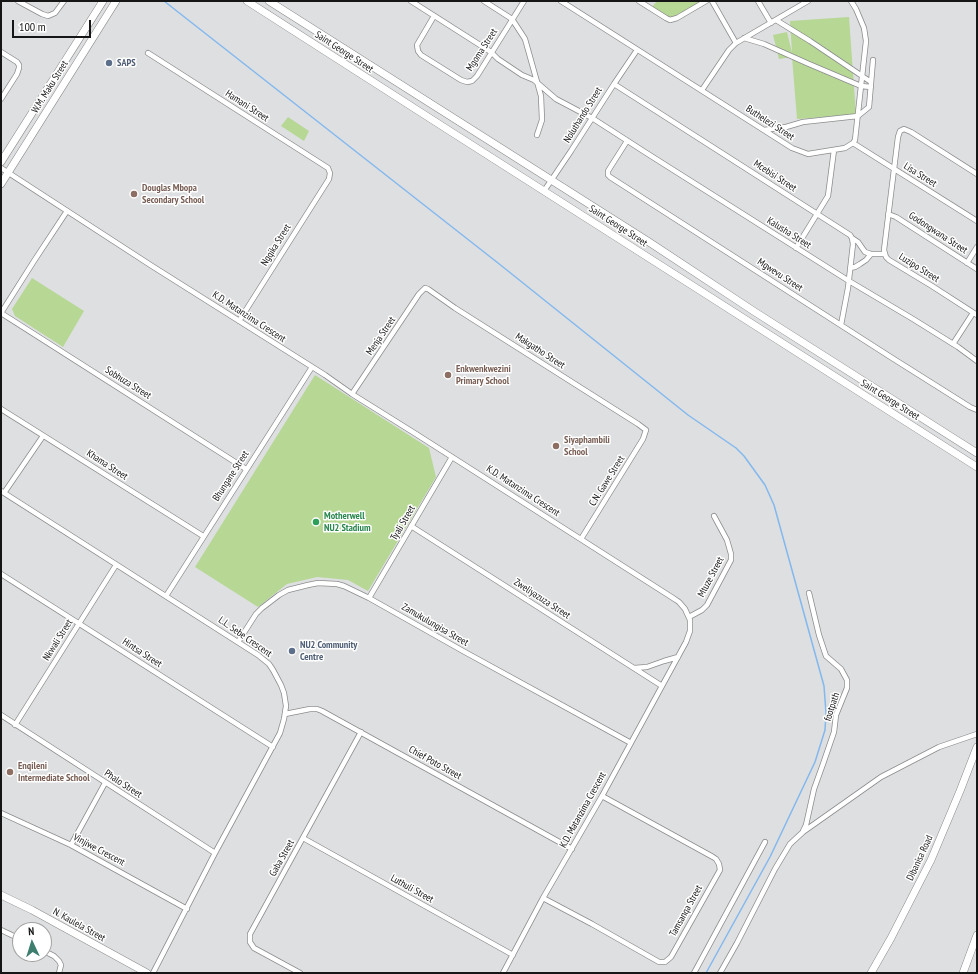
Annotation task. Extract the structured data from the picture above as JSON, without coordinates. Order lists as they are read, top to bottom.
{
  "streets": {
    "main road": [
      "Saint George Street",
      "W.M. Maku Street",
      "Dibanisa Road",
      "N. Kaulela Street"
    ],
    "street": [
      "Mgoma Street",
      "Hamani Street",
      "Noluthando Street",
      "Buthelezi Street",
      "Lisa Street",
      "Mcebisi Street",
      "Kalusha Street",
      "Godongwana Street",
      "Ngqika Street",
      "Luzipo Street",
      "Mgwevu Street",
      "K.D. Matanzima Crescent",
      "Menja Street",
      "Makgatho Street",
      "Sobhuza Street",
      "Khama Street",
      "Bhungane Street",
      "C.N. Gawe Street",
      "Tyali Street",
      "Mtuze Street",
      "Zweliyazuza Street",
      "Zamukulungisa Street",
      "L.L. Sebe Crescent",
      "Nkwali Street",
      "Hintsa Street",
      "footpath",
      "Chief Poto Street",
      "Phalo Street",
      "Vinjiwe Crescent",
      "Gaba Street",
      "Luthuli Street",
      "Tamsanqa Street"
    ]
  },
  "crossings": [
    ["Mgoma Street", "Kalusha Street"],
    ["Saint George Street", "Noluthando Street"],
    ["W.M. Maku Street", "K.D. Matanzima Crescent"],
    ["Hamani Street", "Ngqika Street"],
    ["Noluthando Street", "Buthelezi Street"],
    ["Noluthando Street", "Mcebisi Street"],
    ["Noluthando Street", "Kalusha Street"],
    ["Buthelezi Street", "Lisa Street"],
    ["Lisa Street", "Luzipo Street"],
    ["Kalusha Street", "Mgwevu Street"],
    ["Godongwana Street", "Luzipo Street"],
    ["Ngqika Street", "K.D. Matanzima Crescent"],
    ["K.D. Matanzima Crescent", "Menja Street"],
    ["K.D. Matanzima Crescent", "Bhungane Street"],
    ["K.D. Matanzima Crescent", "C.N. Gawe Street"],
    ["K.D. Matanzima Crescent", "Tyali Street"],
    ["K.D. Matanzima Crescent", "Mtuze Street"],
    ["K.D. Matanzima Crescent", "Zweliyazuza Street"],
    ["K.D. Matanzima Crescent", "Zamukulungisa Street"],
    ["K.D. Matanzima Crescent", "Chief Poto Street"],
    ["K.D. Matanzima Crescent", "Luthuli Street"],
    ["K.D. Matanzima Crescent", "Tamsanqa Street"],
    ["Menja Street", "Makgatho Street"],
    ["Makgatho Street", "C.N. Gawe Street"],
    ["Sobhuza Street", "Bhungane Street"],
    ["Khama Street", "Bhungane Street"],
    ["Bhungane Street", "L.L. Sebe Crescent"],
    ["Tyali Street", "Zweliyazuza Street"],
    ["Tyali Street", "Zamukulungisa Street"],
    ["Zamukulungisa Street", "L.L. Sebe Crescent"],
    ["L.L. Sebe Crescent", "Nkwali Street"],
    ["L.L. Sebe Crescent", "Hintsa Street"],
    ["L.L. Sebe Crescent", "Chief Poto Street"],
    ["L.L. Sebe Crescent", "Phalo Street"],
    ["L.L. Sebe Crescent", "Vinjiwe Crescent"],
    ["Nkwali Street", "Hintsa Street"],
    ["Nkwali Street", "Phalo Street"],
    ["Chief Poto Street", "Gaba Street"],
    ["Gaba Street", "Luthuli Street"]
  ],
  "places": [
    "SAPS",
    "Douglas Mbopa Secondary School",
    "Enkwenkwezini Primary School",
    "Siyaphambili School",
    "Motherwell NU2 Stadium",
    "NU2 Community Centre",
    "Enqileni Intermediate School"
  ],
  "scale_bar": "100 m",
  "north": "top"
}
